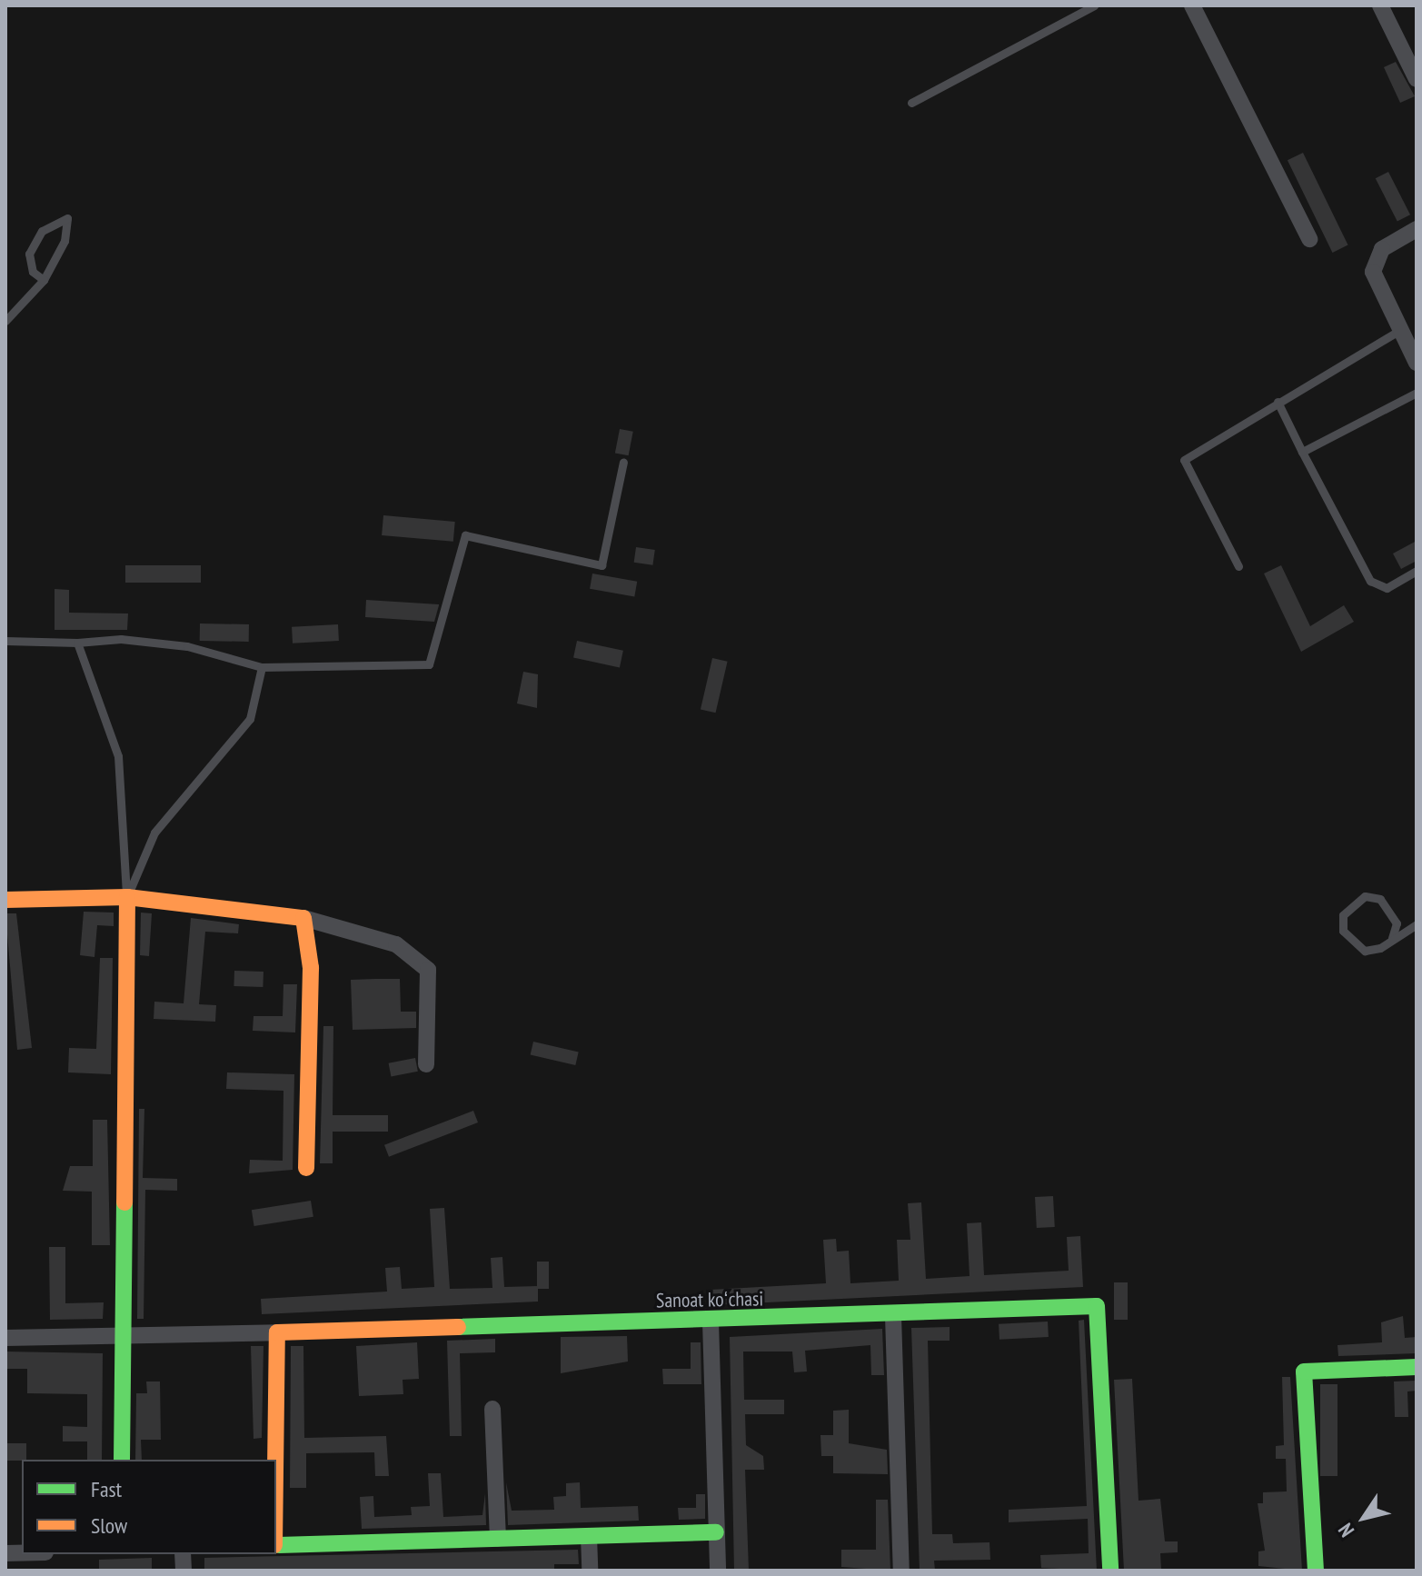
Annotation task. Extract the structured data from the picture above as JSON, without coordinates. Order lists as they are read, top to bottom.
{
  "streets": {
    "street": ["Sanoat koʻchasi"]
  },
  "legend": ["Fast", "Slow"],
  "north": "bottom left"
}
